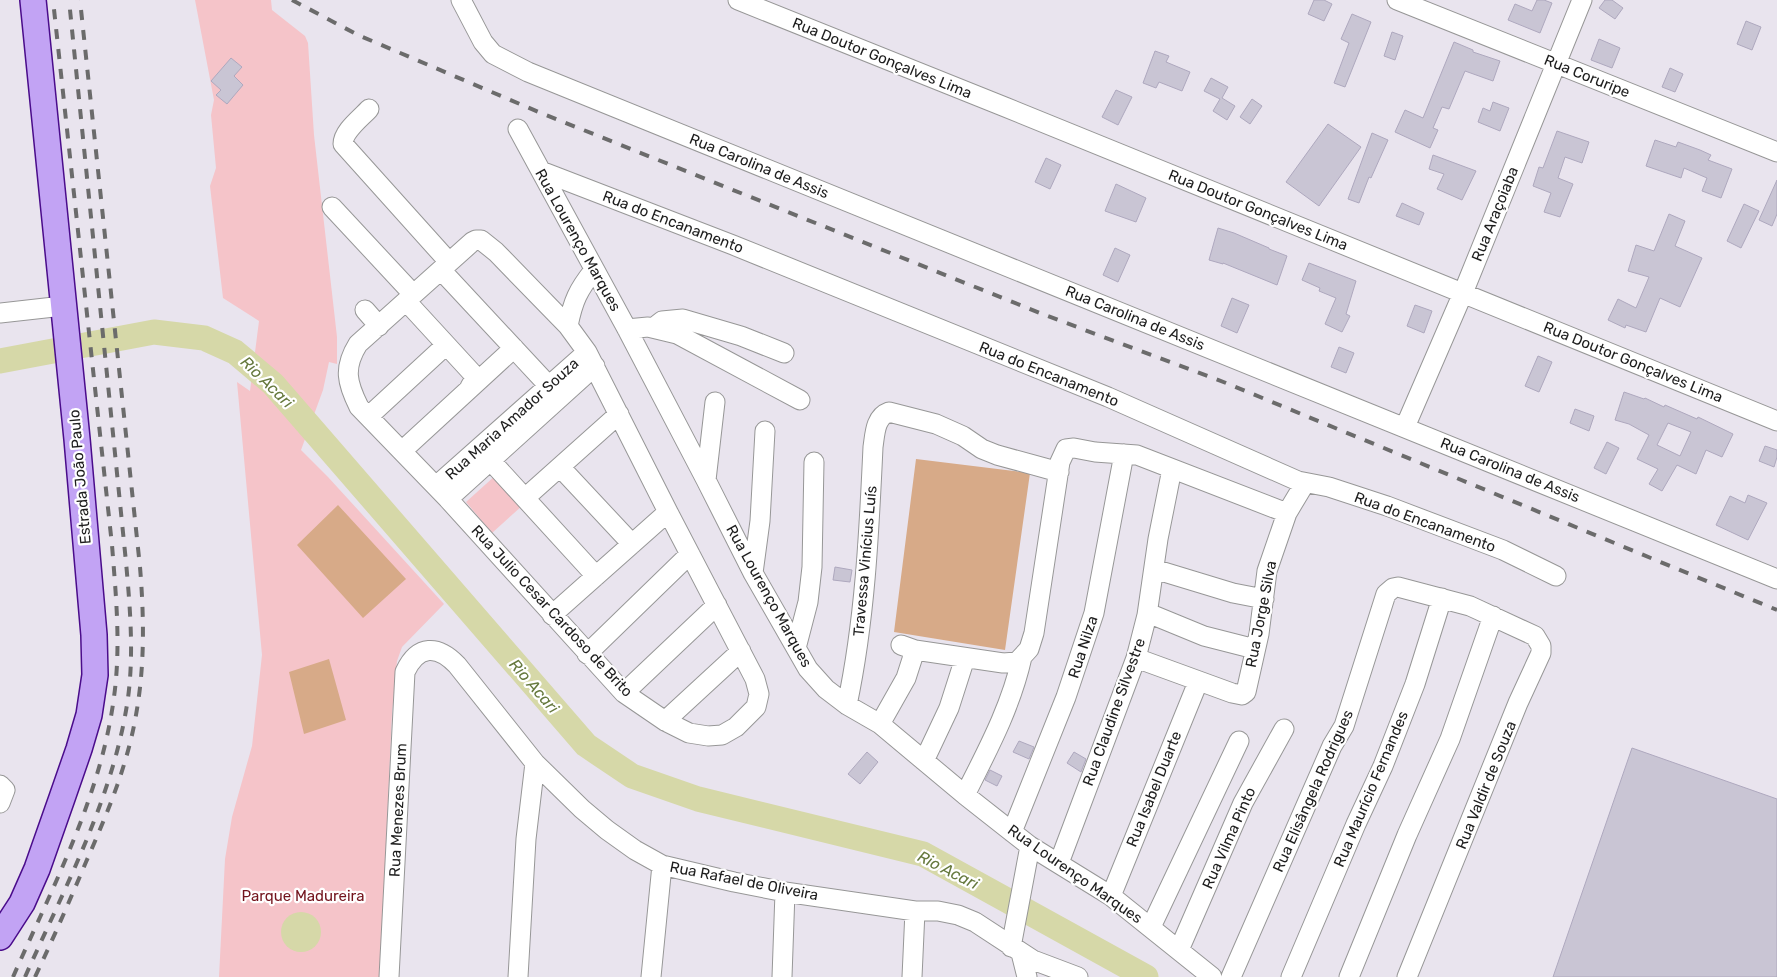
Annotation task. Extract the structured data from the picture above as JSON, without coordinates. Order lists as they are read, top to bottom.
{
  "streets": {
    "main road": ["Estrada João Paulo"],
    "street": [
      "Rua Doutor Gonçalves Lima",
      "Rua Coruripe",
      "Rua Carolina de Assis",
      "Rua Araçoiaba",
      "Rua do Encanamento",
      "Rua Lourenço Marques",
      "Rua Maria Amador Souza",
      "Travessa Vinícius Luís",
      "Rua Julio Cesar Cardoso de Brito",
      "Rua Jorge Silva",
      "Rua Nilza",
      "Rua Claudine Silvestre",
      "Rua Valdir de Souza",
      "Rua Isabel Duarte",
      "Rua Maurício Fernandes",
      "Rua Elisângela Rodrigues",
      "Rua Menezes Brum",
      "Rua Vilma Pinto",
      "Rua Rafael de Oliveira"
    ]
  },
  "crossings": [
    ["Rua Doutor Gonçalves Lima", "Rua Araçoiaba"],
    ["Rua Coruripe", "Rua Araçoiaba"],
    ["Rua Carolina de Assis", "Rua Araçoiaba"],
    ["Rua do Encanamento", "Rua Lourenço Marques"],
    ["Rua do Encanamento", "Rua Jorge Silva"],
    ["Rua Lourenço Marques", "Travessa Vinícius Luís"],
    ["Rua Lourenço Marques", "Rua Nilza"],
    ["Rua Lourenço Marques", "Rua Claudine Silvestre"],
    ["Rua Lourenço Marques", "Rua Isabel Duarte"],
    ["Rua Lourenço Marques", "Rua Vilma Pinto"],
    ["Rua Maria Amador Souza", "Rua Julio Cesar Cardoso de Brito"],
    ["Rua Jorge Silva", "Rua Isabel Duarte"],
    ["Rua Valdir de Souza", "Rua Maurício Fernandes"],
    ["Rua Valdir de Souza", "Rua Elisângela Rodrigues"],
    ["Rua Menezes Brum", "Rua Rafael de Oliveira"]
  ],
  "water": ["Rio Acari"],
  "parks": ["Parque Madureira"]
}
